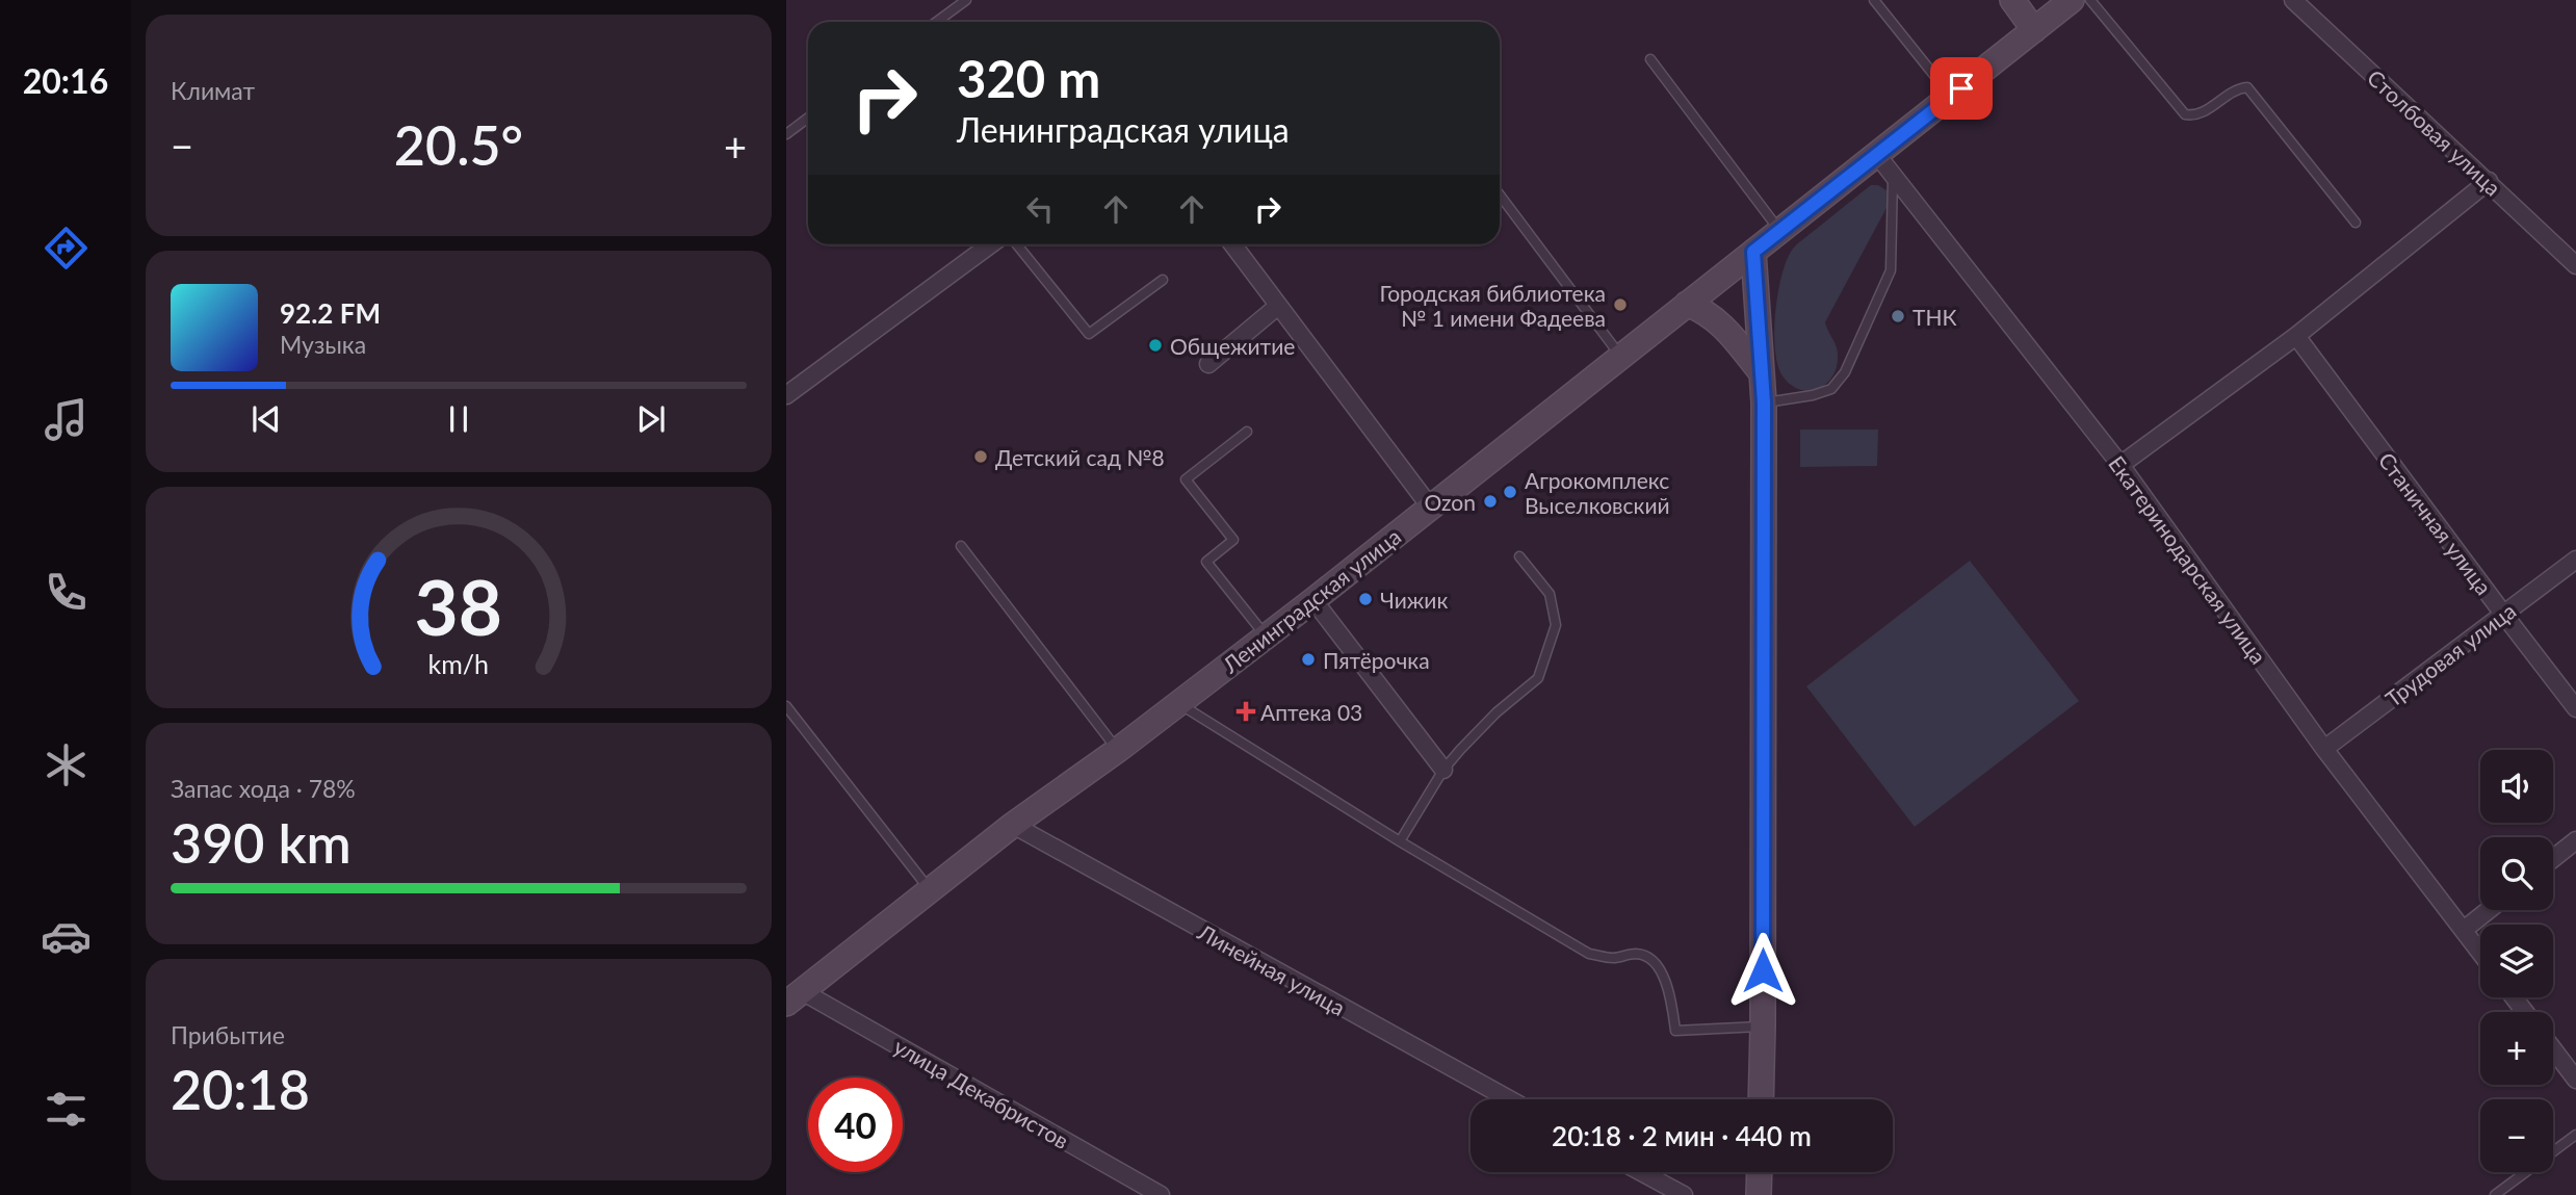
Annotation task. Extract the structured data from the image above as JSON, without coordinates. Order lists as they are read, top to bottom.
{
  "streets": {
    "street": [
      "Столбовая улица",
      "Станичная улица",
      "Екатеринодарская улица",
      "Ленинградская улица",
      "Трудовая улица",
      "Линейная улица",
      "улица Декабристов"
    ]
  },
  "crossings": [
    ["Станичная улица", "Трудовая улица"],
    ["Екатеринодарская улица", "Ленинградская улица"],
    ["Екатеринодарская улица", "Трудовая улица"],
    ["Ленинградская улица", "Линейная улица"],
    ["Ленинградская улица", "улица Декабристов"]
  ],
  "places": {
    "other": [
      "Городская библиотека № 1 имени Фадеева",
      "ТНК",
      "Общежитие",
      "Детский сад №8",
      "Агрокомплекс Выселковский",
      "Ozon",
      "Чижик",
      "Пятёрочка"
    ],
    "health": ["Аптека 03"]
  },
  "page": {
    "tabs": "20:16",
    "tile": [
      "Климат",
      ["Запас хода · 78%", "390 km"],
      ["Прибытие", "20:18"]
    ],
    "turn": ["320 m", "Ленинградская улица"],
    "heat": ["−", "20.5°", "+"],
    "song": ["92.2 FM", "Музыка"],
    "map_buttons": ["+", "−"],
    "limit": "40",
    "trip": "20:18 · 2 мин · 440 m",
    "gauge": ["38", "km/h"]
  }
}
